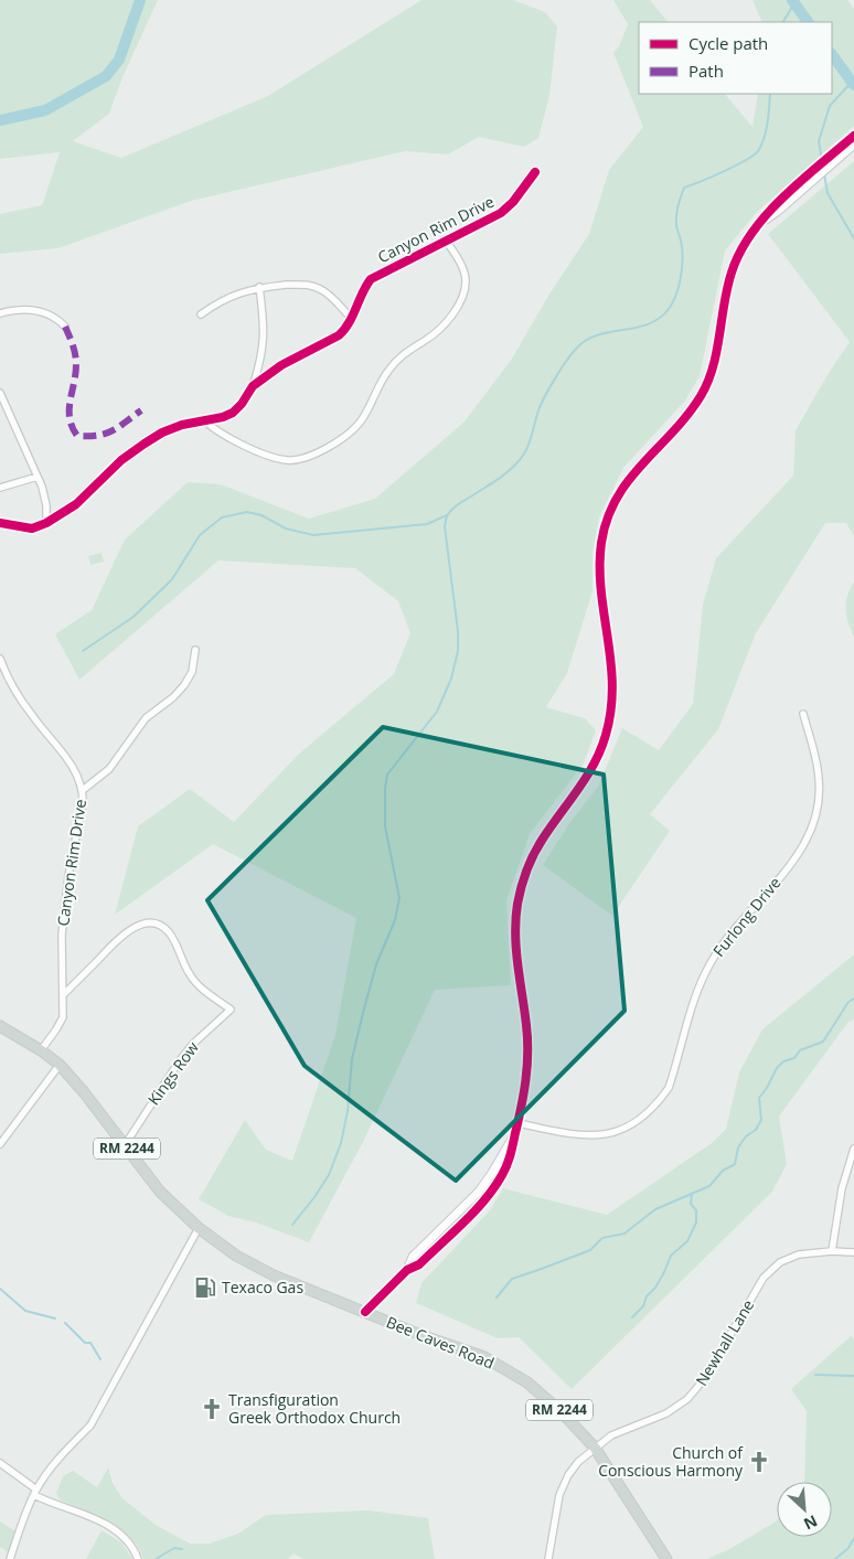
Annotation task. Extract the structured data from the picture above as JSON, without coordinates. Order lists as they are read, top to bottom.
{
  "streets": {
    "main road": ["RM 2244", "Bee Caves Road"],
    "street": [
      "Canyon Rim Drive",
      "Furlong Drive",
      "Kings Row",
      "Newhall Lane"
    ]
  },
  "crossings": [
    ["Canyon Rim Drive", "Kings Row"],
    ["Canyon Rim Drive", "Bee Caves Road"],
    ["Kings Row", "Bee Caves Road"],
    ["Bee Caves Road", "Newhall Lane"]
  ],
  "places": {
    "fuel station": ["Texaco Gas"],
    "church": ["Transfiguration Greek Orthodox Church", "Church of Conscious Harmony"]
  },
  "legend": ["Cycle path", "Path"],
  "north": "bottom right"
}
